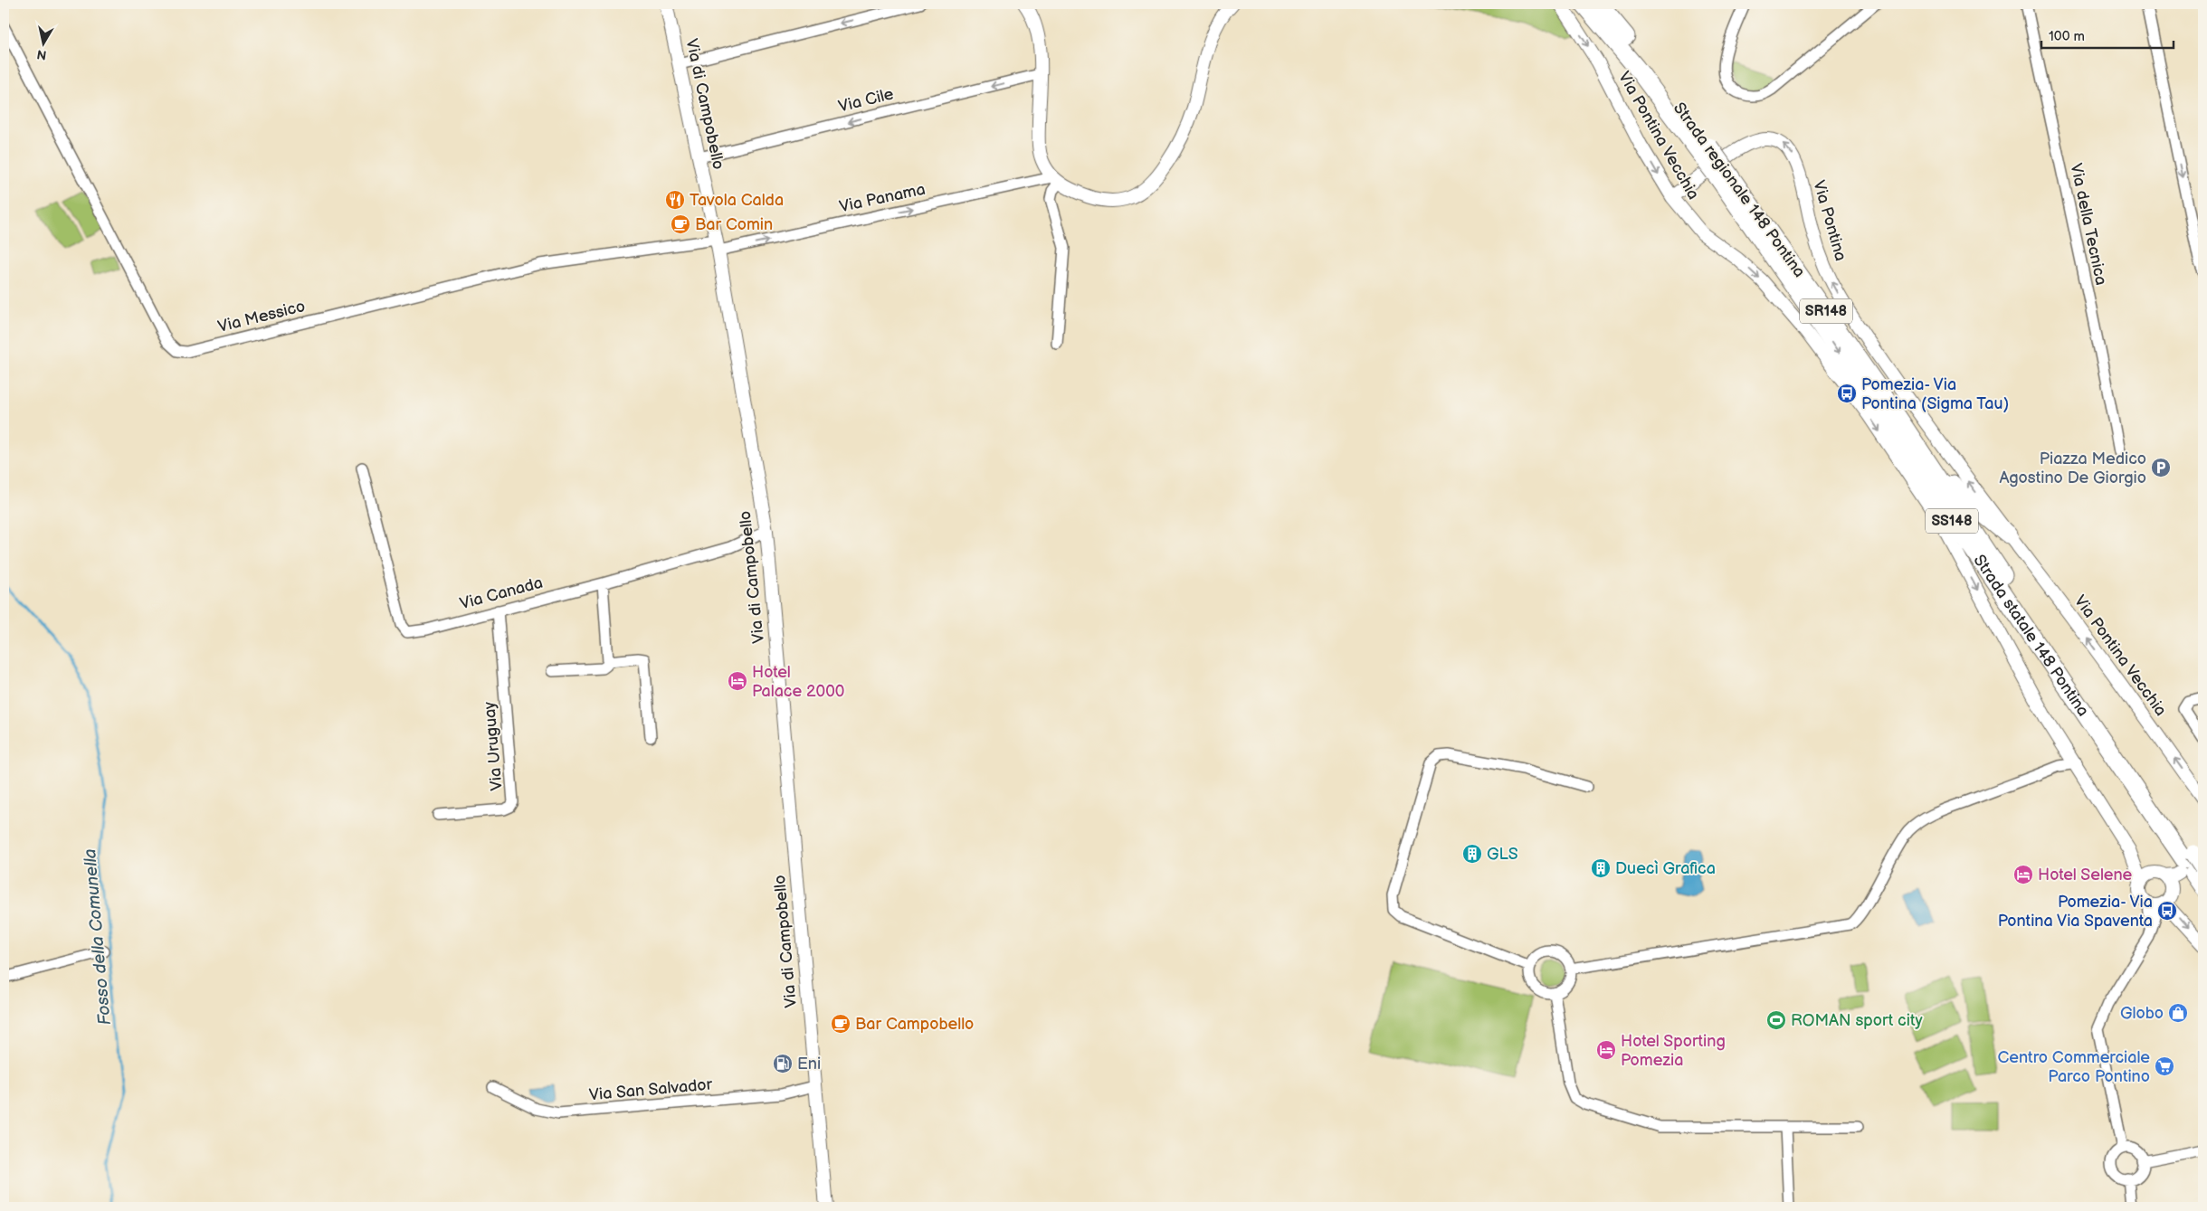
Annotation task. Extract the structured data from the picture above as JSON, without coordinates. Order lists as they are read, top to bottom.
{
  "streets": {
    "highway": [
      "Strada regionale 148 Pontina",
      "SR148",
      "SS148",
      "Strada statale 148 Pontina"
    ],
    "street": [
      "Via Cile",
      "Via di Campobello",
      "Via Pontina Vecchia",
      "Via Panama",
      "Via Pontina",
      "Via della Tecnica",
      "Via Messico",
      "Via Canada",
      "Via Uruguay",
      "Via San Salvador"
    ]
  },
  "crossings": [
    ["Via Cile", "Via di Campobello"],
    ["Via di Campobello", "Via Panama"],
    ["Via di Campobello", "Via Messico"],
    ["Via di Campobello", "Via Canada"],
    ["Via di Campobello", "Via San Salvador"],
    ["Via Pontina Vecchia", "Via Pontina"],
    ["Strada regionale 148 Pontina", "Strada statale 148 Pontina"],
    ["Via Panama", "Via Messico"],
    ["Via Canada", "Via Uruguay"]
  ],
  "one_way": ["Via Cile", "Via Panama", "Via Pontina"],
  "water": ["Fosso della Comunella"],
  "places": {
    "restaurant": ["Tavola Calda"],
    "cafe": ["Bar Comin", "Bar Campobello"],
    "bus stop": ["Pomezia- Via Pontina (Sigma Tau)", "Pomezia- Via Pontina Via Spaventa"],
    "parking": ["Piazza Medico Agostino De Giorgio"],
    "hotel": ["Hotel Palace 2000", "Hotel Selene", "Hotel Sporting Pomezia"],
    "building": ["GLS", "Duecì Grafica"],
    "shop": ["Globo"],
    "sports": ["ROMAN sport city"],
    "fuel station": ["Eni"],
    "supermarket": ["Centro Commerciale Parco Pontino"]
  },
  "scale_bar": "100 m",
  "north": "bottom"
}
